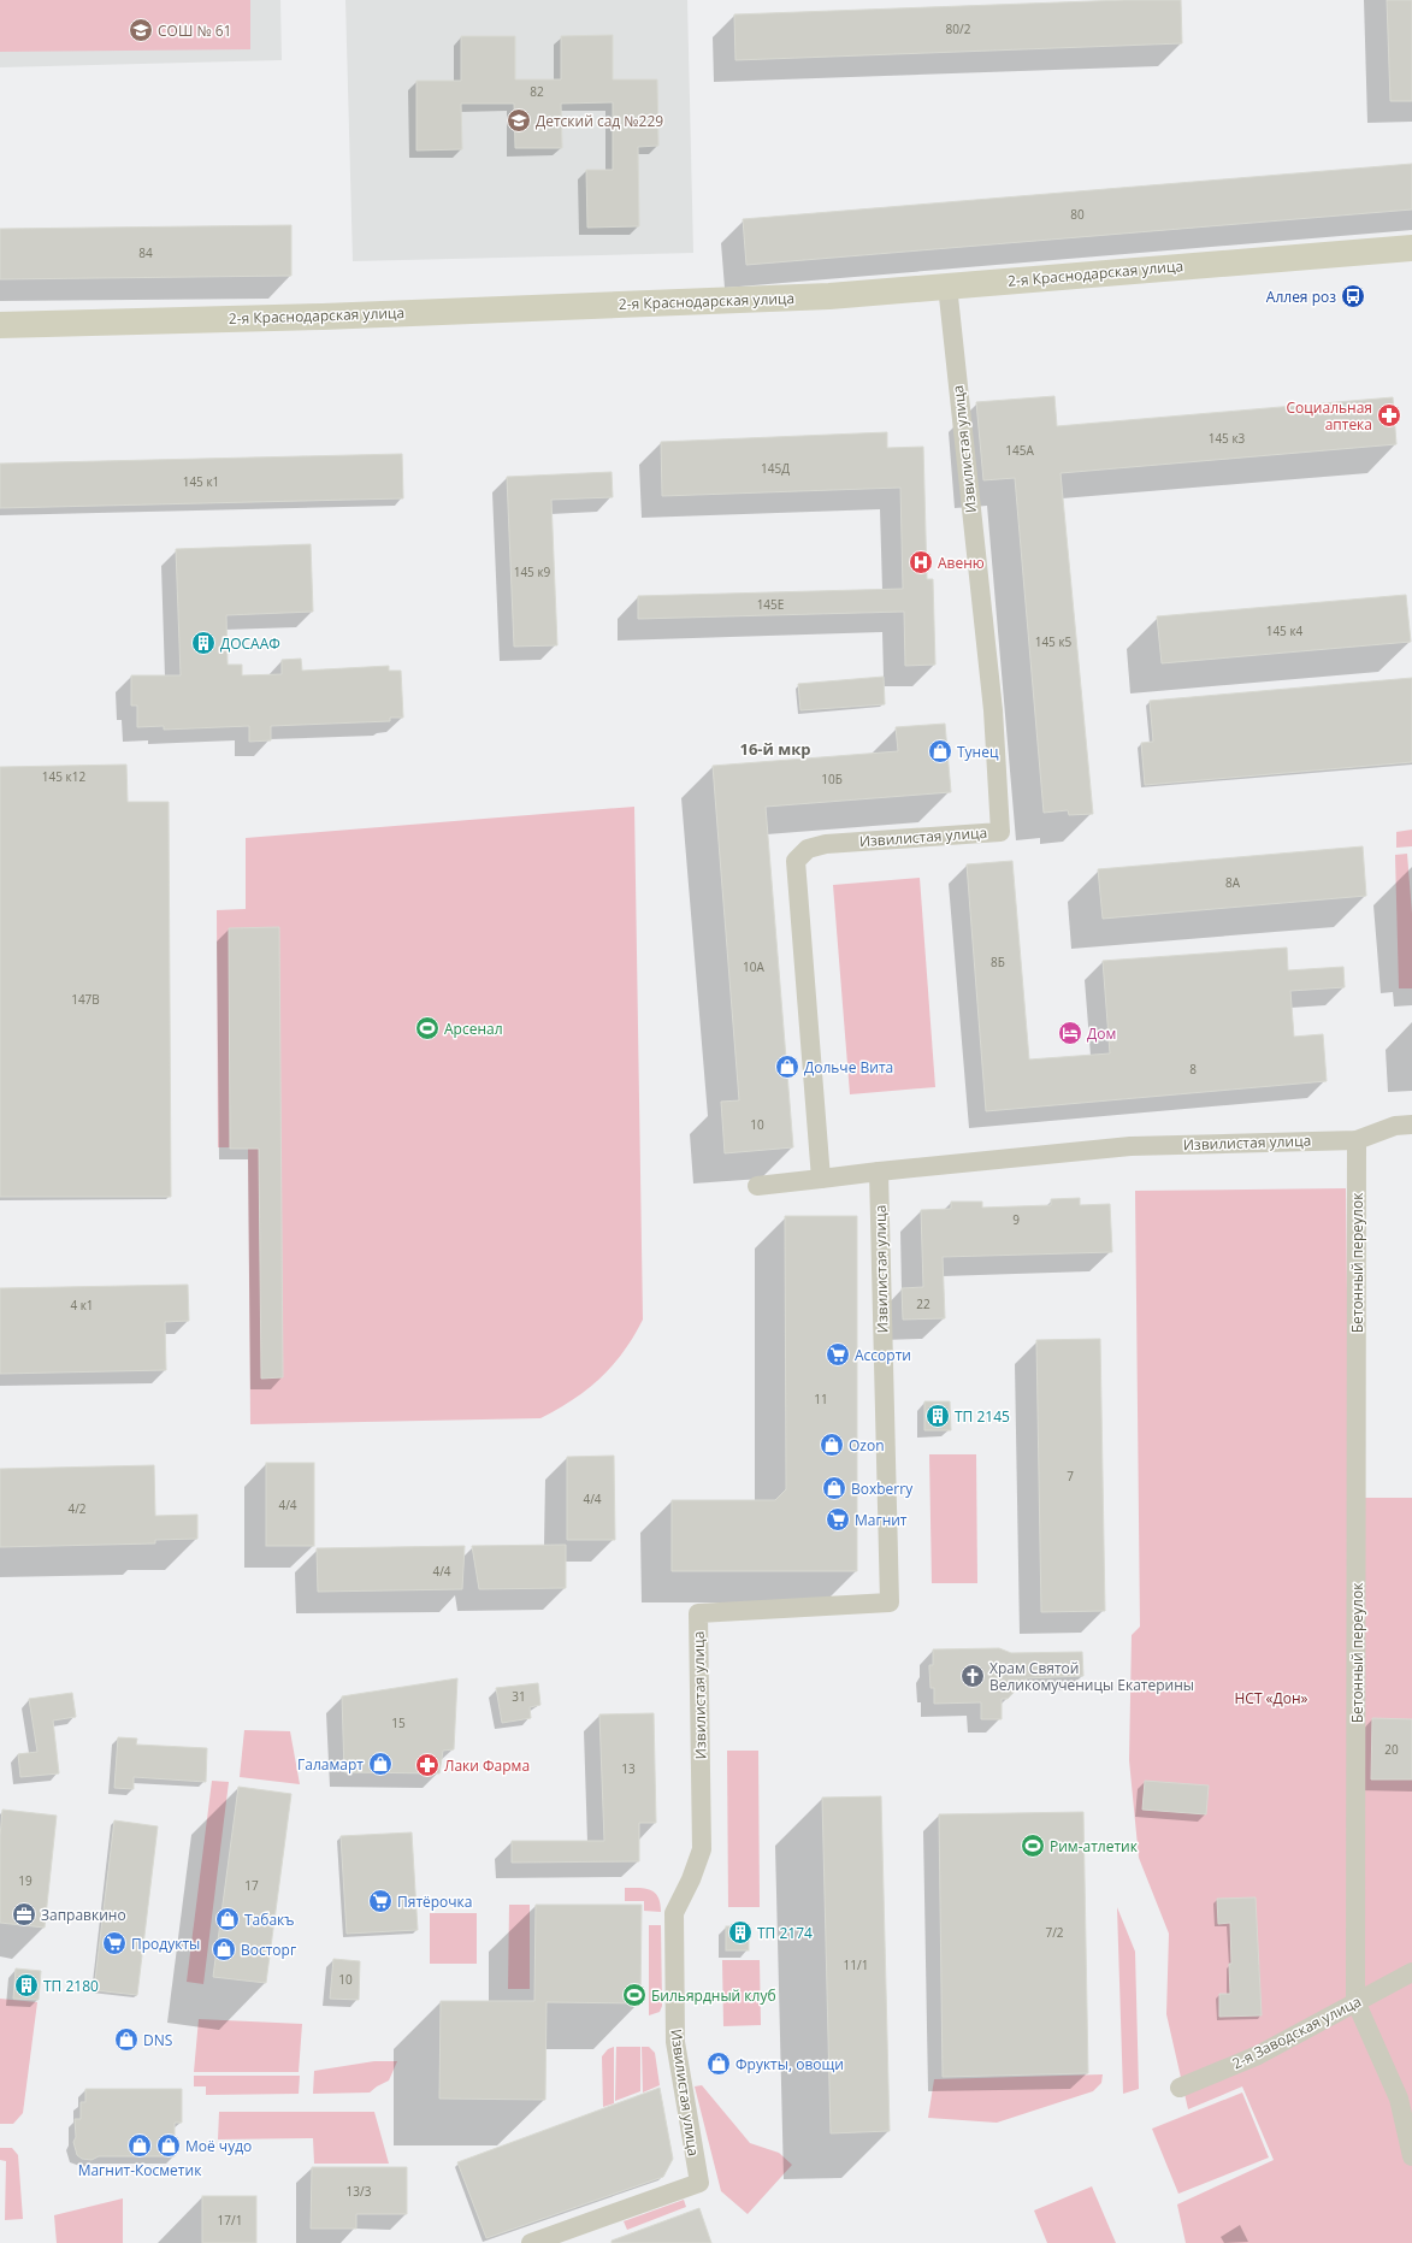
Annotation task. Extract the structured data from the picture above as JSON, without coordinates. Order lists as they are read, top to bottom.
{
  "streets": {
    "street": [
      "2-я Краснодарская улица",
      "Извилистая улица",
      "Бетонный переулок",
      "2-я Заводская улица"
    ]
  },
  "crossings": [
    ["2-я Краснодарская улица", "Извилистая улица"],
    ["Извилистая улица", "Бетонный переулок"],
    ["Бетонный переулок", "2-я Заводская улица"]
  ],
  "districts": ["16-й мкр"],
  "parks": ["НСТ «Дон»"],
  "places": {
    "school or university": ["СОШ № 61", "Детский сад №229"],
    "bus stop": ["Аллея роз"],
    "pharmacy": ["Социальная аптека", "Лаки Фарма"],
    "hospital": ["Авеню"],
    "building": [
      "ДОСААФ",
      "ТП 2145",
      "ТП 2174",
      "ТП 2180"
    ],
    "shop": [
      "Тунец",
      "Дольче Вита",
      "Ozon",
      "Boxberry",
      "Галамарт",
      "Табакъ",
      "Восторг",
      "DNS",
      "Фрукты, овощи",
      "Магнит-Косметик",
      "Моё чудо"
    ],
    "sports": ["Арсенал", "Рим-атлетик", "Бильярдный клуб"],
    "hotel": ["Дом"],
    "supermarket": [
      "Ассорти",
      "Магнит",
      "Пятёрочка",
      "Продукты"
    ],
    "church": ["Храм Святой Великомученицы Екатерины"],
    "office": ["Заправкино"]
  },
  "house_numbers": [
    "80/2",
    "82",
    "80",
    "84",
    "145 к3",
    "145А",
    "145Д",
    "145 к1",
    "145 к9",
    "145Е",
    "145 к4",
    "145 к5",
    "145 к12",
    "10Б",
    "8А",
    "8Б",
    "10А",
    "147В",
    "8",
    "10",
    "9",
    "22",
    "4 к1",
    "11",
    "7",
    "4/4",
    "4/4",
    "4/2",
    "4/4",
    "31",
    "15",
    "20",
    "13",
    "19",
    "17",
    "7/2",
    "11/1",
    "10",
    "13/3",
    "17/1"
  ]
}
